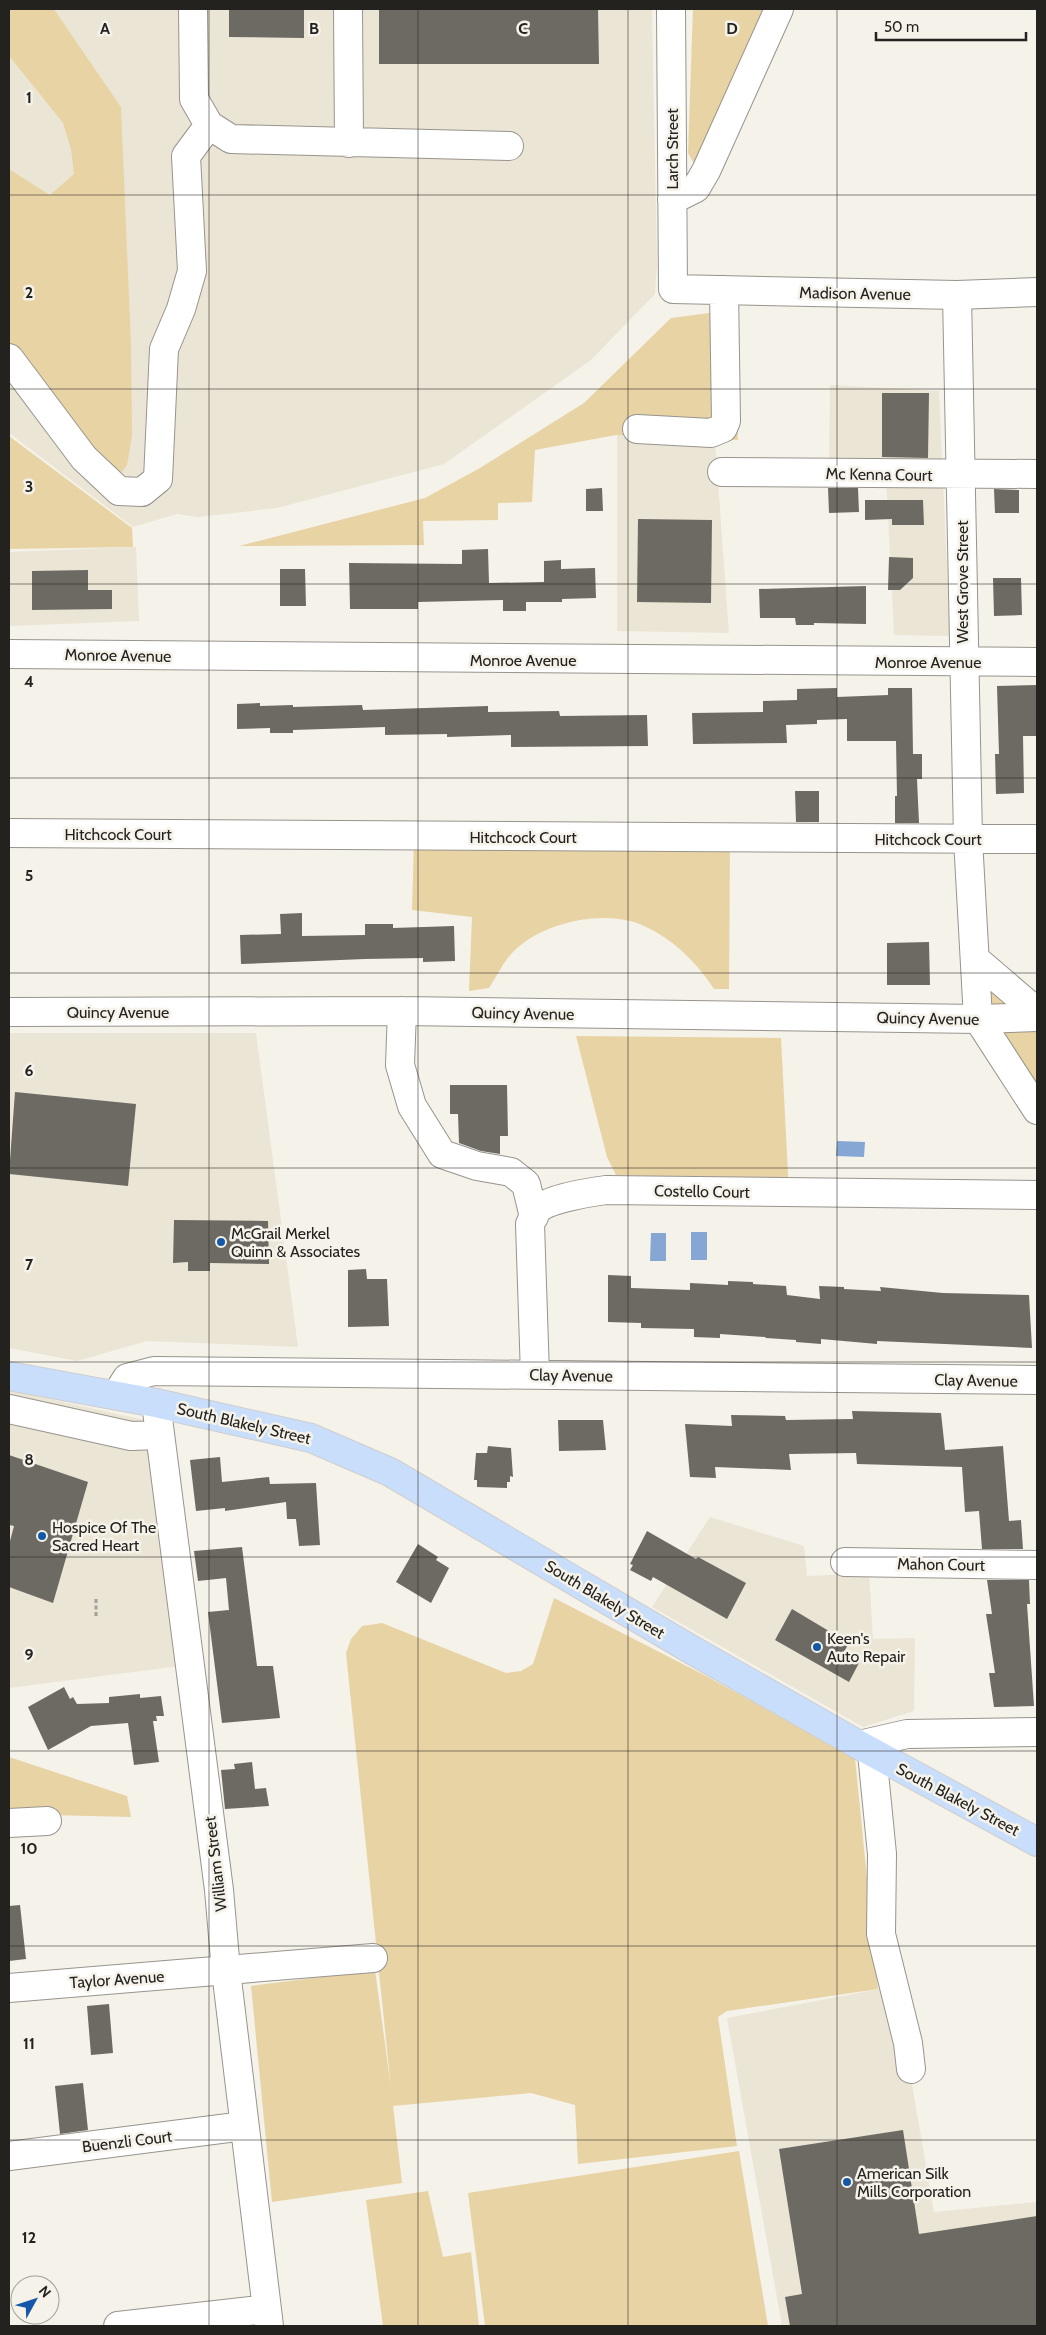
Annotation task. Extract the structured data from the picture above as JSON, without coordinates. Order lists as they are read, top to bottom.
{
  "streets": {
    "main road": ["South Blakely Street"],
    "street": [
      "Larch Street",
      "Madison Avenue",
      "Mc Kenna Court",
      "West Grove Street",
      "Monroe Avenue",
      "Hitchcock Court",
      "Quincy Avenue",
      "Costello Court",
      "Clay Avenue",
      "Mahon Court",
      "William Street",
      "Taylor Avenue",
      "Buenzli Court"
    ]
  },
  "crossings": [
    ["Larch Street", "Madison Avenue"],
    ["Madison Avenue", "West Grove Street"],
    ["Mc Kenna Court", "West Grove Street"],
    ["West Grove Street", "Monroe Avenue"],
    ["West Grove Street", "Hitchcock Court"],
    ["West Grove Street", "Quincy Avenue"],
    ["South Blakely Street", "William Street"],
    ["William Street", "Taylor Avenue"],
    ["William Street", "Buenzli Court"]
  ],
  "places": [
    "McGrail Merkel Quinn & Associates",
    "Hospice Of The Sacred Heart",
    "Keen's Auto Repair",
    "American Silk Mills Corporation"
  ],
  "scale_bar": "50 m",
  "north": "top right",
  "grid": {
    "columns": [
      "A",
      "B",
      "C",
      "D"
    ],
    "rows": [
      "1",
      "2",
      "3",
      "4",
      "5",
      "6",
      "7",
      "8",
      "9",
      "10",
      "11",
      "12"
    ]
  }
}
